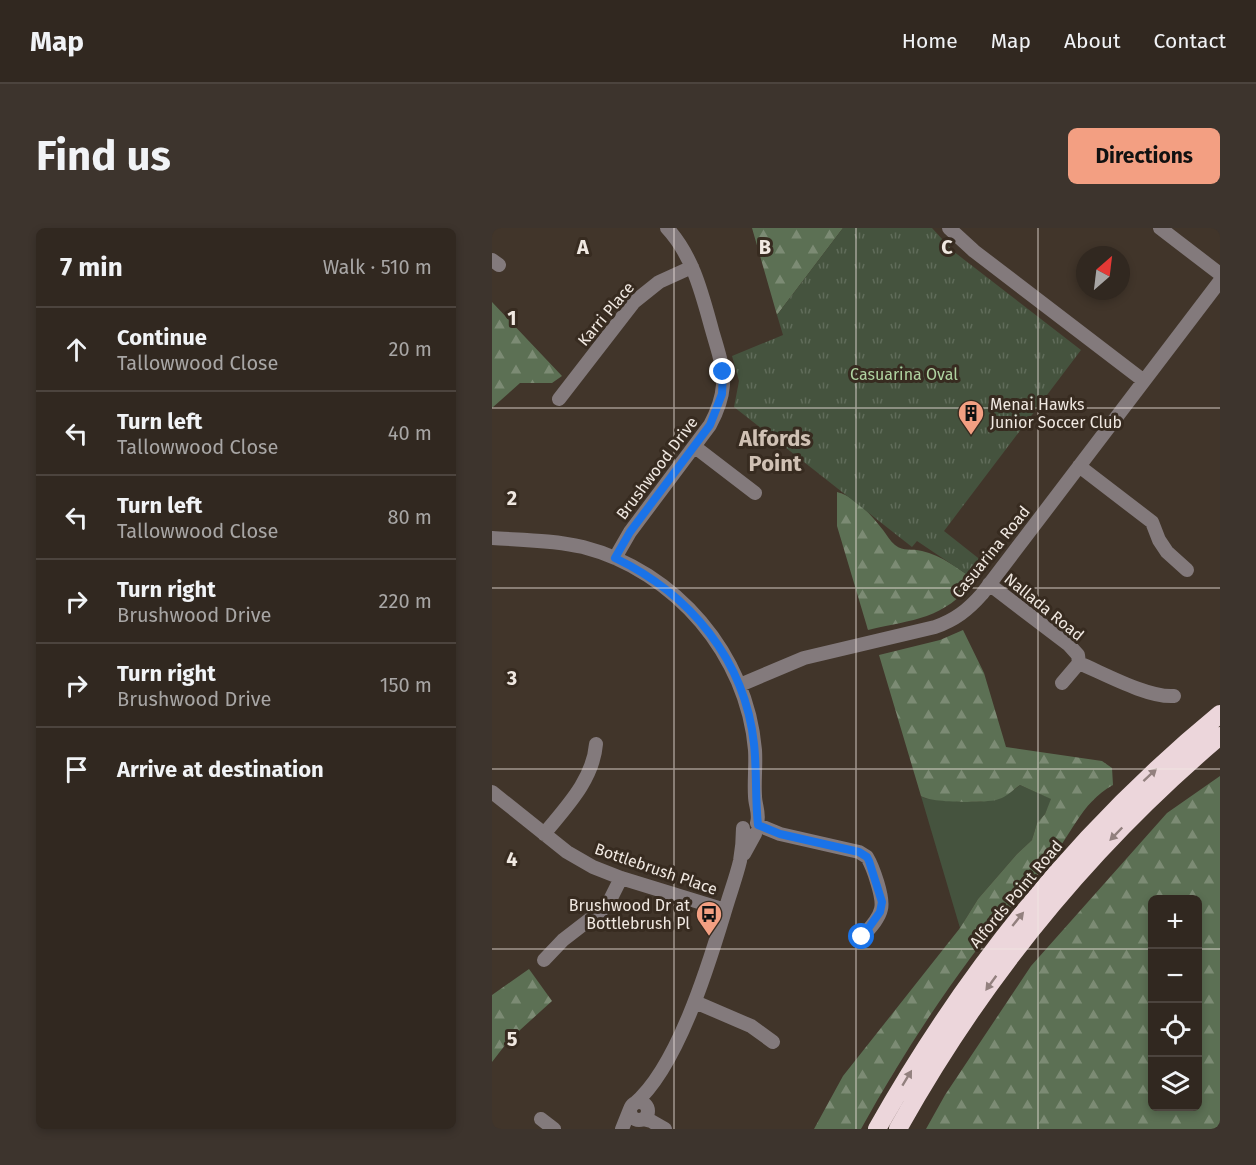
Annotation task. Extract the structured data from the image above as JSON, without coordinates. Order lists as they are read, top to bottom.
{
  "streets": {
    "highway": ["Alfords Point Road"],
    "street": [
      "Karri Place",
      "Brushwood Drive",
      "Casuarina Road",
      "Nallada Road",
      "Bottlebrush Place"
    ]
  },
  "crossings": [
    ["Karri Place", "Brushwood Drive"],
    ["Casuarina Road", "Nallada Road"]
  ],
  "districts": ["Alfords Point"],
  "parks": ["Casuarina Oval"],
  "places": {
    "building": ["Menai Hawks Junior Soccer Club"],
    "bus stop": ["Brushwood Dr at Bottlebrush Pl"]
  },
  "north": "top right",
  "page": {
    "header": "Map",
    "nav": [
      "Home",
      "Map",
      "About",
      "Contact"
    ],
    "buttons": "Directions",
    "title": "Find us",
    "heading": ["7 min", "Walk · 510 m"],
    "list": [
      ["Continue", "Tallowwood Close", "20 m"],
      ["Turn left", "Tallowwood Close", "40 m"],
      ["Turn left", "Tallowwood Close", "80 m"],
      ["Turn right", "Brushwood Drive", "220 m"],
      ["Turn right", "Brushwood Drive", "150 m"],
      "Arrive at destination"
    ],
    "map_buttons": ["+", "−"]
  },
  "grid": {
    "columns": ["A", "B", "C"],
    "rows": [
      "1",
      "2",
      "3",
      "4",
      "5"
    ]
  }
}
